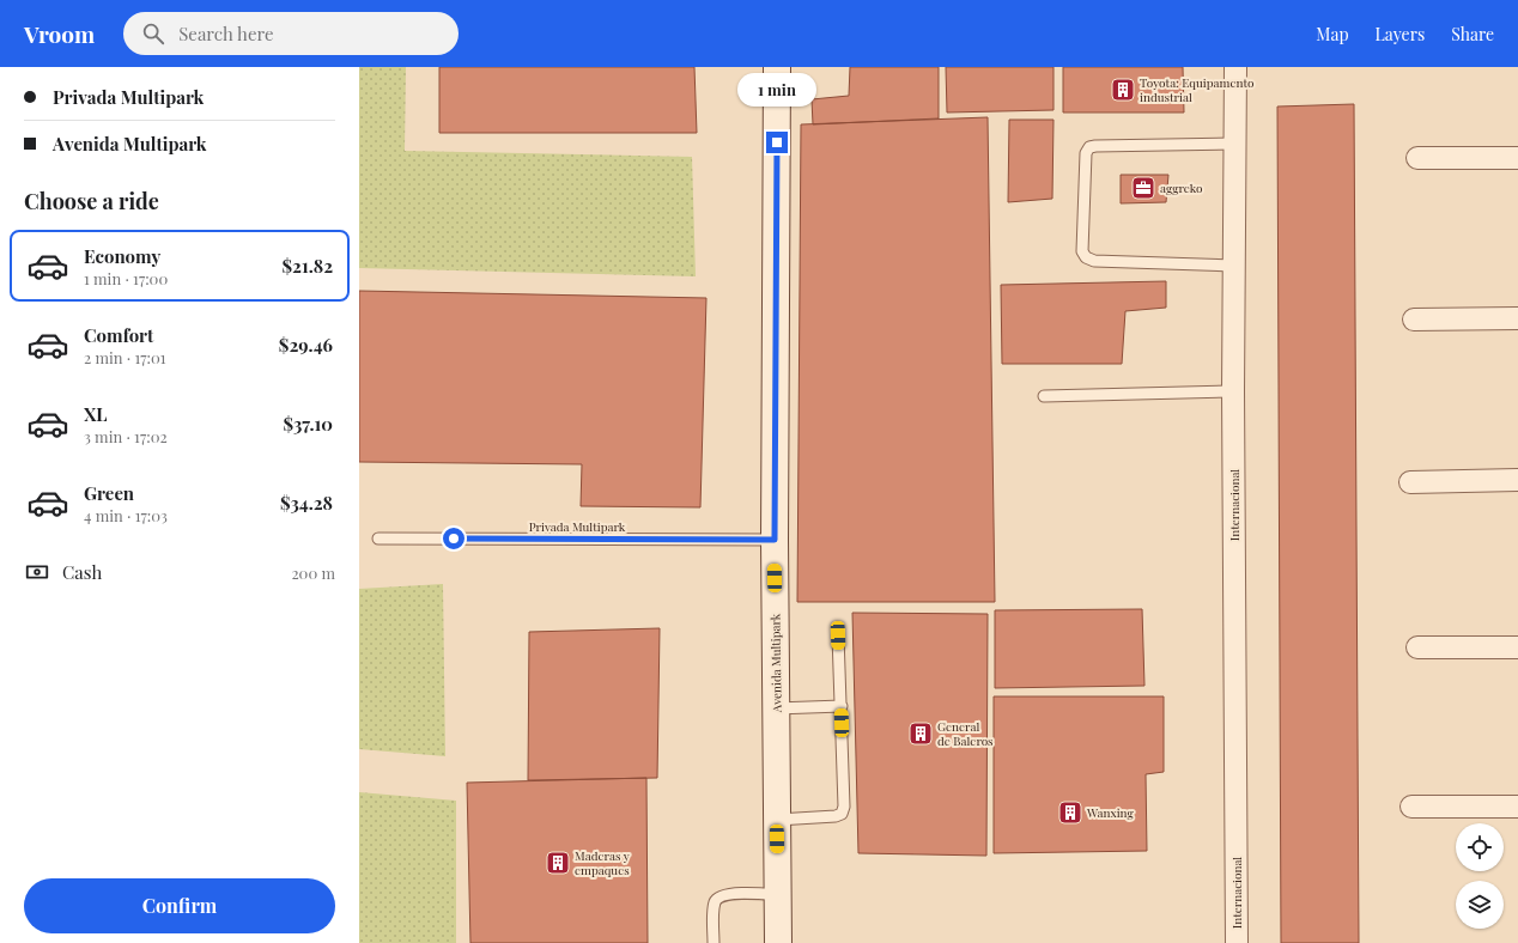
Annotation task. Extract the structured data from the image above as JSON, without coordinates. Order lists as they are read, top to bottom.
{
  "streets": {
    "street": ["Internacional", "Avenida Multipark"],
    "lane": ["Privada Multipark"]
  },
  "crossings": [
    ["Privada Multipark", "Avenida Multipark"]
  ],
  "places": {
    "building": [
      "Toyota: Equipamento industrial",
      "General de Baleros",
      "Wanxing",
      "Maderas y empaques"
    ],
    "office": ["aggreko"]
  },
  "page": {
    "header": "Vroom",
    "search": "Search here",
    "nav": ["Map", "Layers", "Share"],
    "banner": ["Privada Multipark", "Avenida Multipark"],
    "bubble": "1 min",
    "heading": "Choose a ride",
    "list": [
      {
        "name": "Economy",
        "note": "1 min · 17:00",
        "value": "$21.82"
      },
      {
        "name": "Comfort",
        "note": "2 min · 17:01",
        "value": "$29.46"
      },
      {
        "name": "XL",
        "note": "3 min · 17:02",
        "value": "$37.10"
      },
      {
        "name": "Green",
        "note": "4 min · 17:03",
        "value": "$34.28"
      }
    ],
    "pay": ["Cash", "200 m"],
    "buttons": "Confirm"
  }
}
